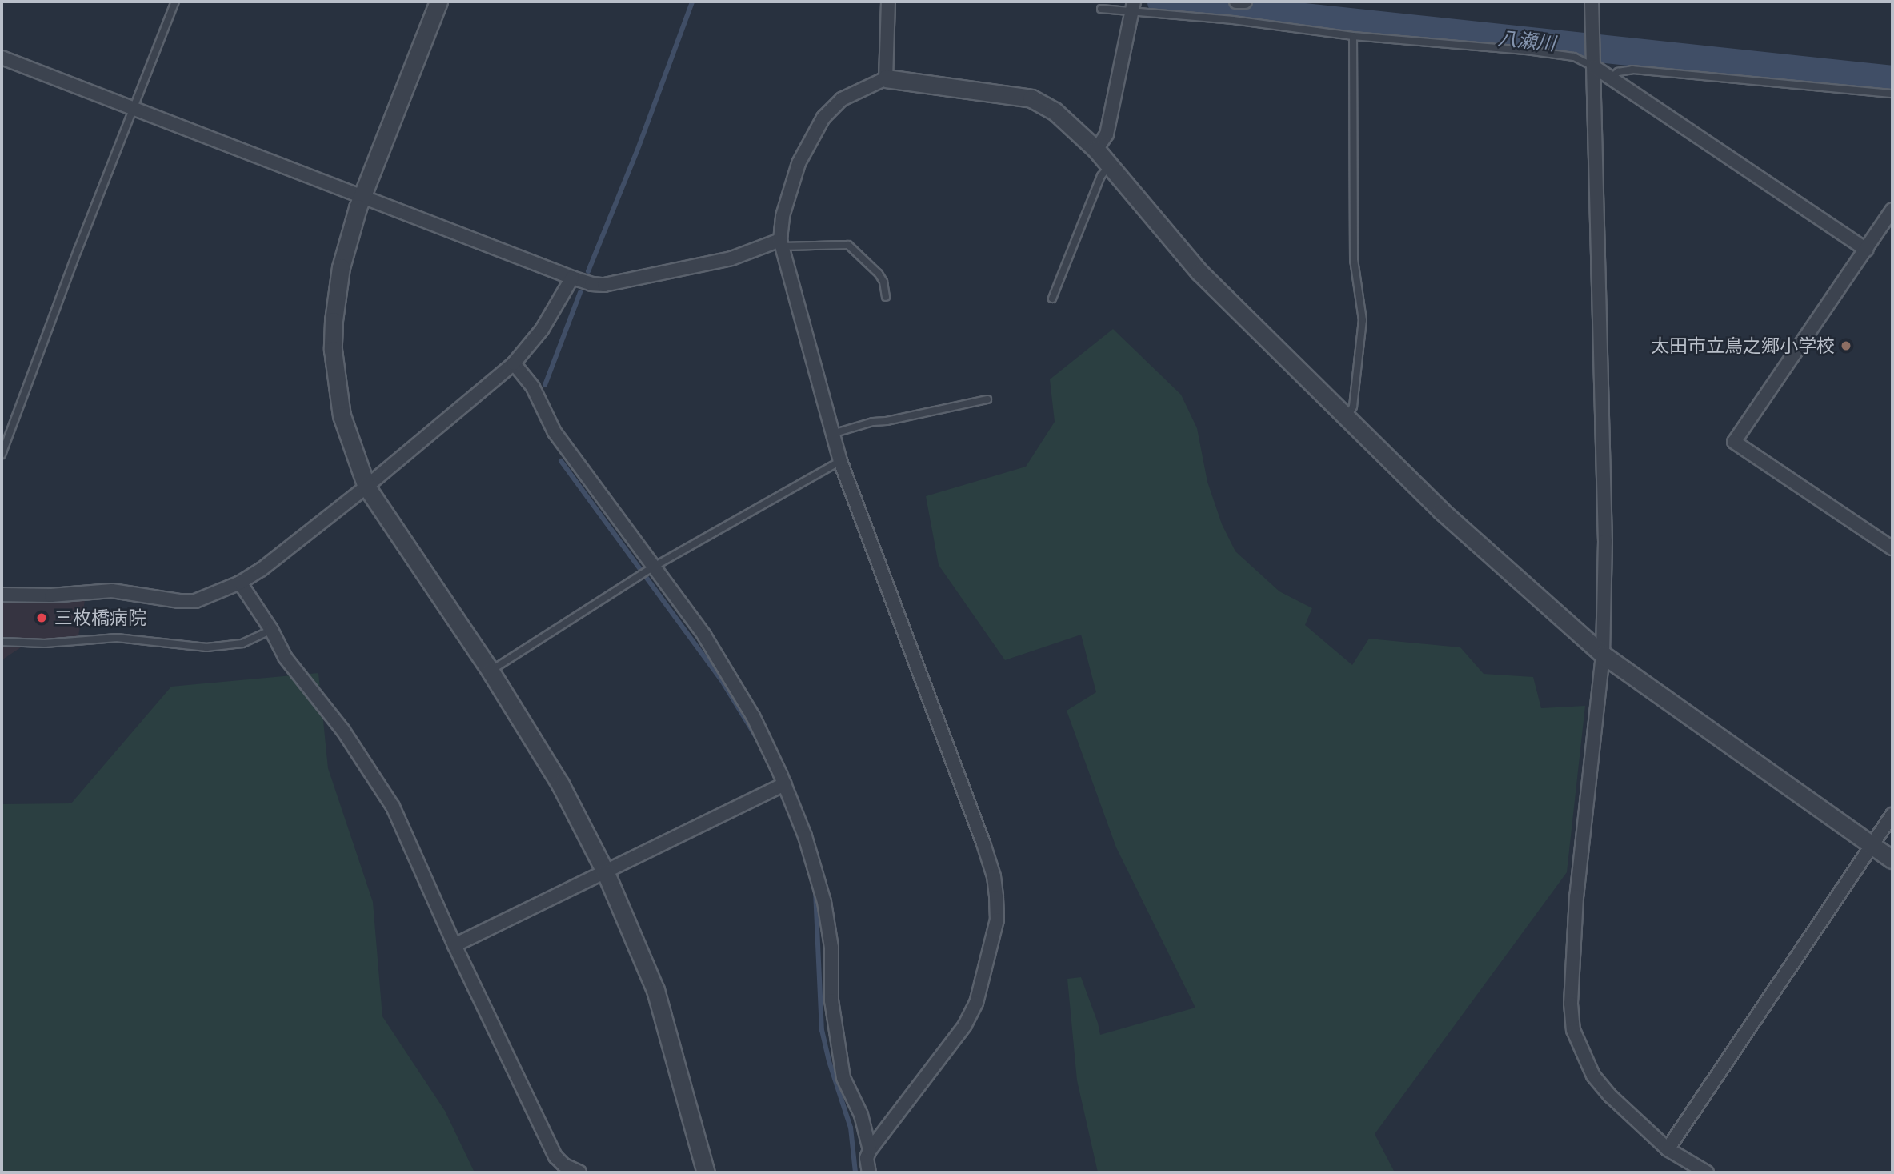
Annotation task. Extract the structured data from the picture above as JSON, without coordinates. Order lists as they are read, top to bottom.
{
  "water": ["八瀬川"],
  "places": ["太田市立鳥之郷小学校", "三枚橋病院"]
}
